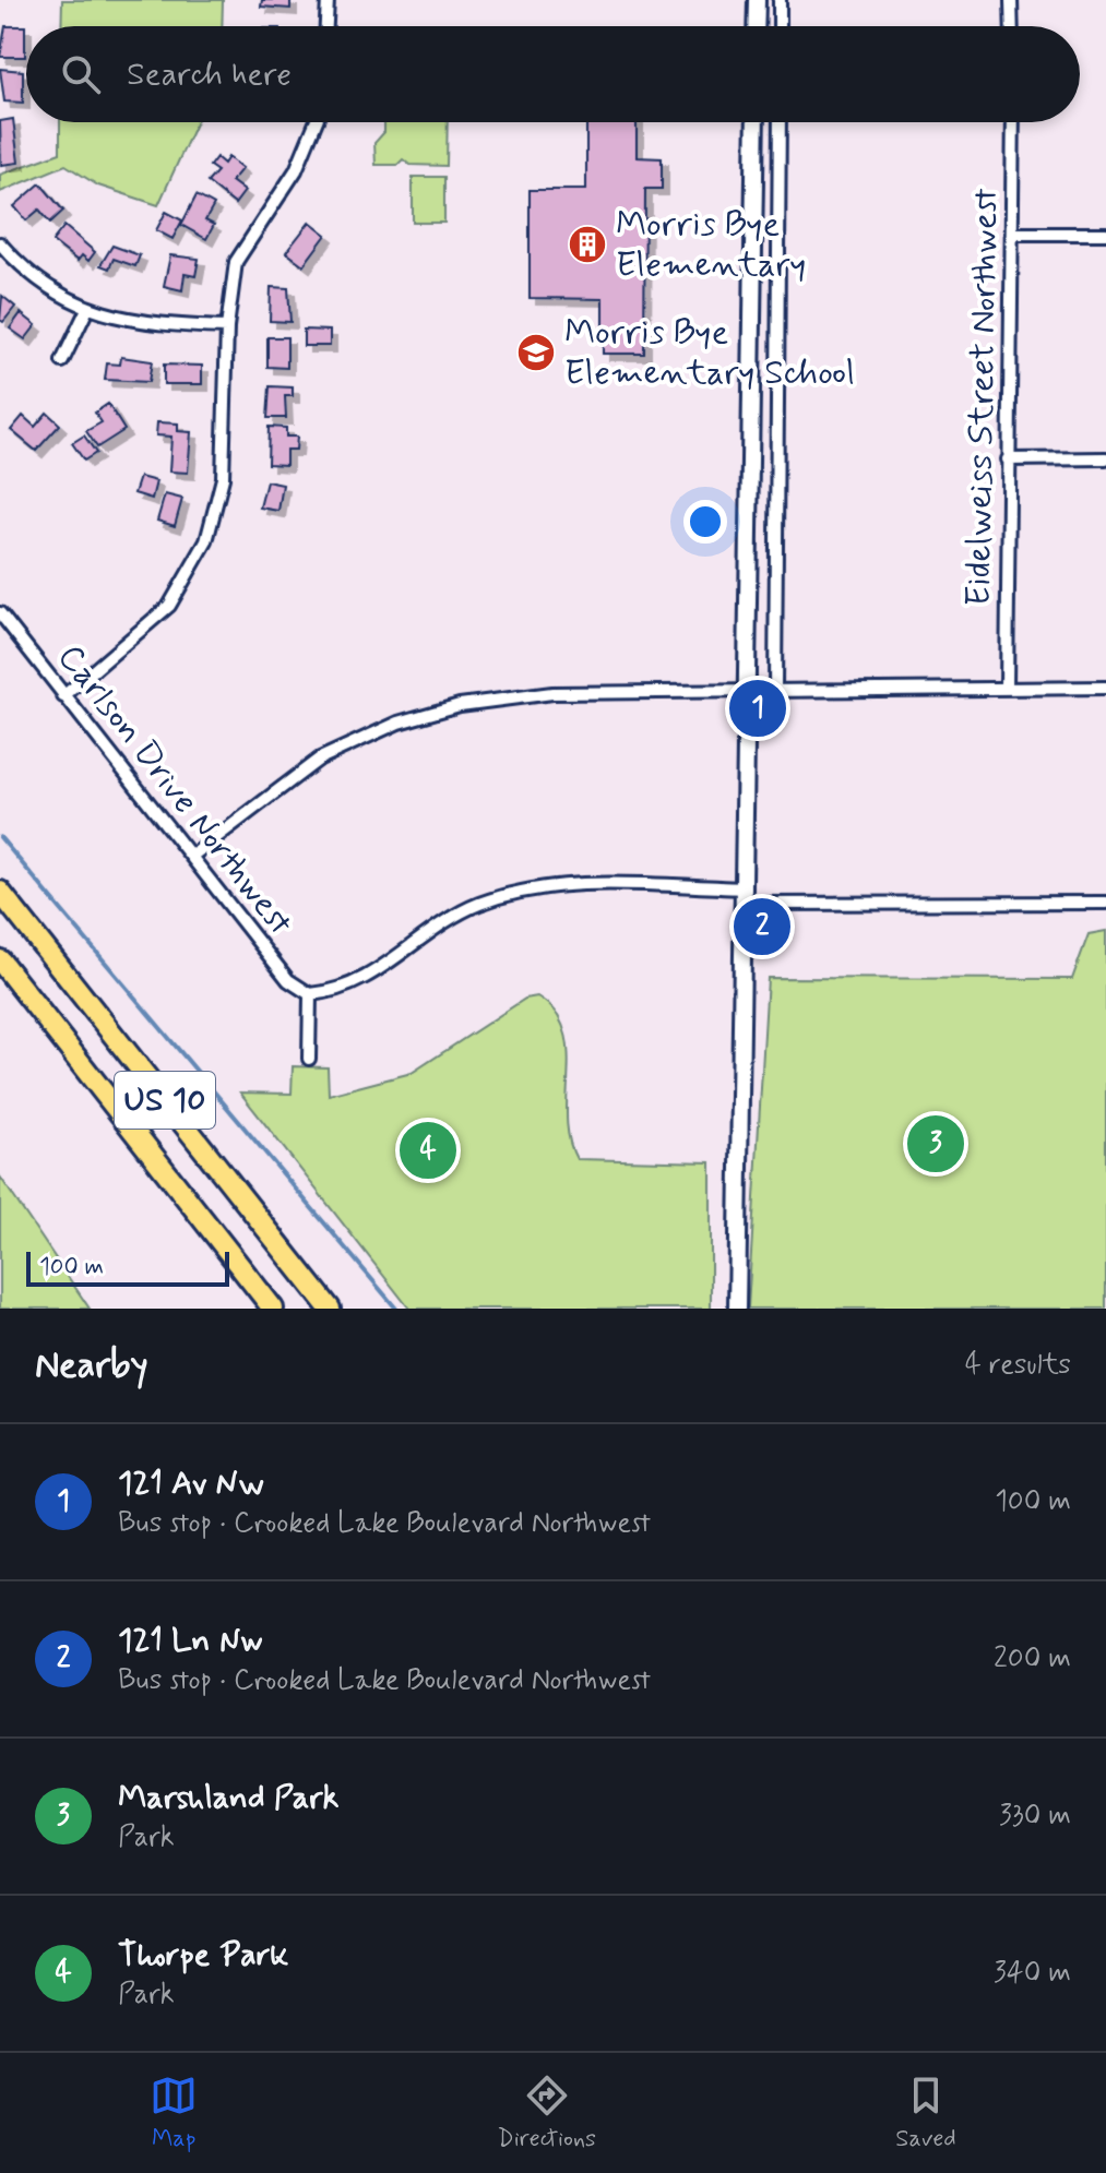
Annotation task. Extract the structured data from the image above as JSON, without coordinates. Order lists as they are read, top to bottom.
{
  "streets": {
    "highway": ["US 10"],
    "street": ["Eidelweiss Street Northwest", "Carlson Drive Northwest"]
  },
  "places": {
    "building": ["Morris Bye Elementary"],
    "school or university": ["Morris Bye Elementary School"]
  },
  "scale_bar": "100 m",
  "page": {
    "search": "Search here",
    "pins": [
      "1",
      "2",
      "3",
      "4"
    ],
    "scale": "100 m",
    "heading": ["Nearby", "4 results"],
    "list": [
      {
        "mark": "1",
        "name": "121 Av Nw",
        "note": "Bus stop · Crooked Lake Boulevard Northwest",
        "value": "100 m"
      },
      {
        "mark": "2",
        "name": "121 Ln Nw",
        "note": "Bus stop · Crooked Lake Boulevard Northwest",
        "value": "200 m"
      },
      {
        "mark": "3",
        "name": "Marshland Park",
        "note": "Park",
        "value": "330 m"
      },
      {
        "mark": "4",
        "name": "Thorpe Park",
        "note": "Park",
        "value": "340 m"
      }
    ],
    "nav": ["Map", "Directions", "Saved"]
  }
}
